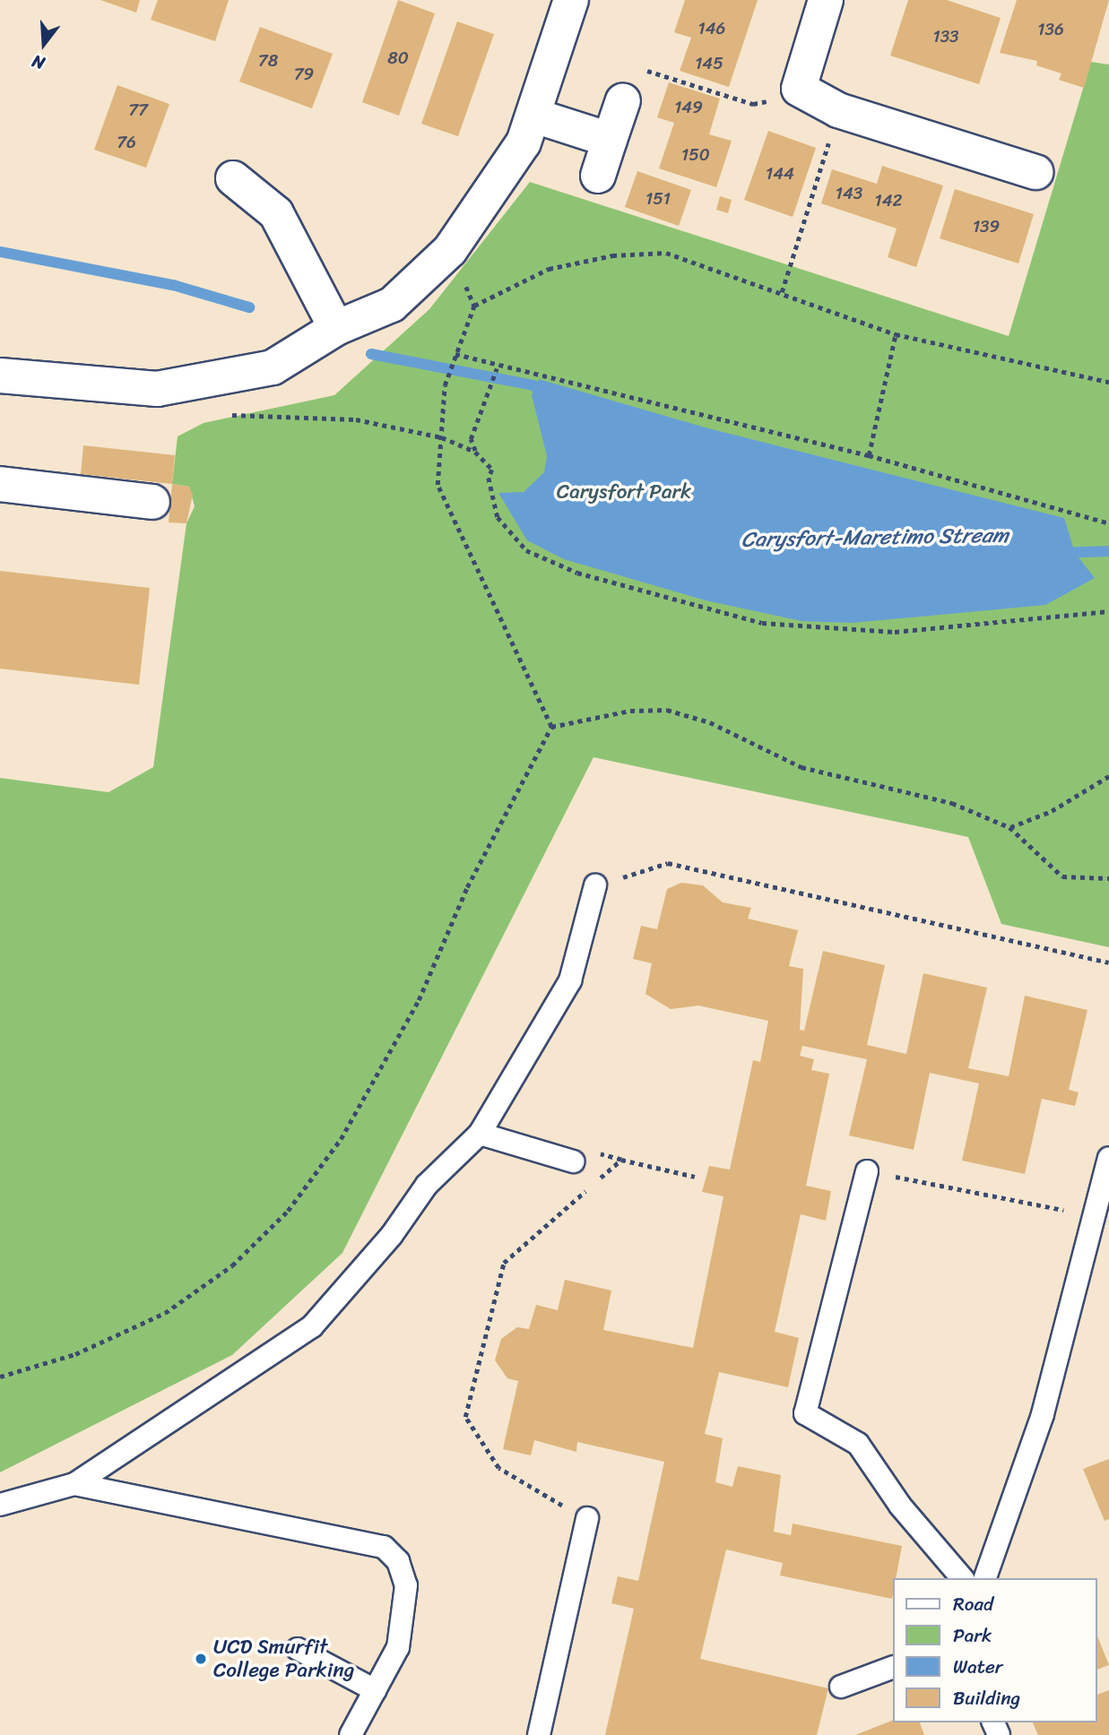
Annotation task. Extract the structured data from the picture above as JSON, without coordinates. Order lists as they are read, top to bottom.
{
  "water": ["Carysfort-Maretimo Stream"],
  "parks": ["Carysfort Park"],
  "places": ["UCD Smurfit College Parking"],
  "house_numbers": [
    "146",
    "136",
    "133",
    "80",
    "78",
    "145",
    "79",
    "149",
    "77",
    "76",
    "150",
    "144",
    "143",
    "151",
    "142",
    "139"
  ],
  "legend": [
    "Road",
    "Park",
    "Water",
    "Building"
  ],
  "north": "bottom"
}
